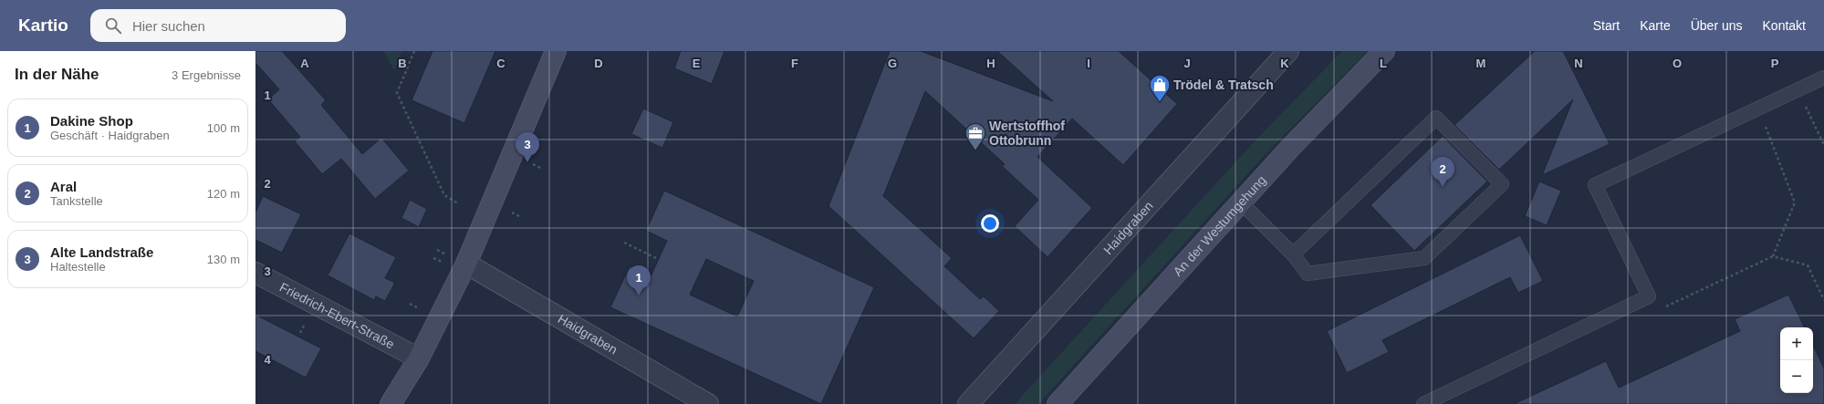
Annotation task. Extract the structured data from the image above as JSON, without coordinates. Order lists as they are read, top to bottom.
{
  "streets": {
    "main road": ["An der Westumgehung"],
    "street": ["Haidgraben", "Friedrich-Ebert-Straße"]
  },
  "places": {
    "shop": ["Trödel & Tratsch"],
    "office": ["Wertstoffhof Ottobrunn"]
  },
  "page": {
    "header": "Kartio",
    "search": "Hier suchen",
    "nav": [
      "Start",
      "Karte",
      "Über uns",
      "Kontakt"
    ],
    "heading": ["In der Nähe", "3 Ergebnisse"],
    "list": [
      {
        "mark": "1",
        "name": "Dakine Shop",
        "note": "Geschäft · Haidgraben",
        "value": "100 m"
      },
      {
        "mark": "2",
        "name": "Aral",
        "note": "Tankstelle",
        "value": "120 m"
      },
      {
        "mark": "3",
        "name": "Alte Landstraße",
        "note": "Haltestelle",
        "value": "130 m"
      }
    ],
    "pins": ["3", "2", "1"],
    "map_buttons": ["+", "−"]
  },
  "grid": {
    "columns": [
      "A",
      "B",
      "C",
      "D",
      "E",
      "F",
      "G",
      "H",
      "I",
      "J",
      "K",
      "L",
      "M",
      "N",
      "O",
      "P"
    ],
    "rows": [
      "1",
      "2",
      "3",
      "4"
    ]
  }
}
